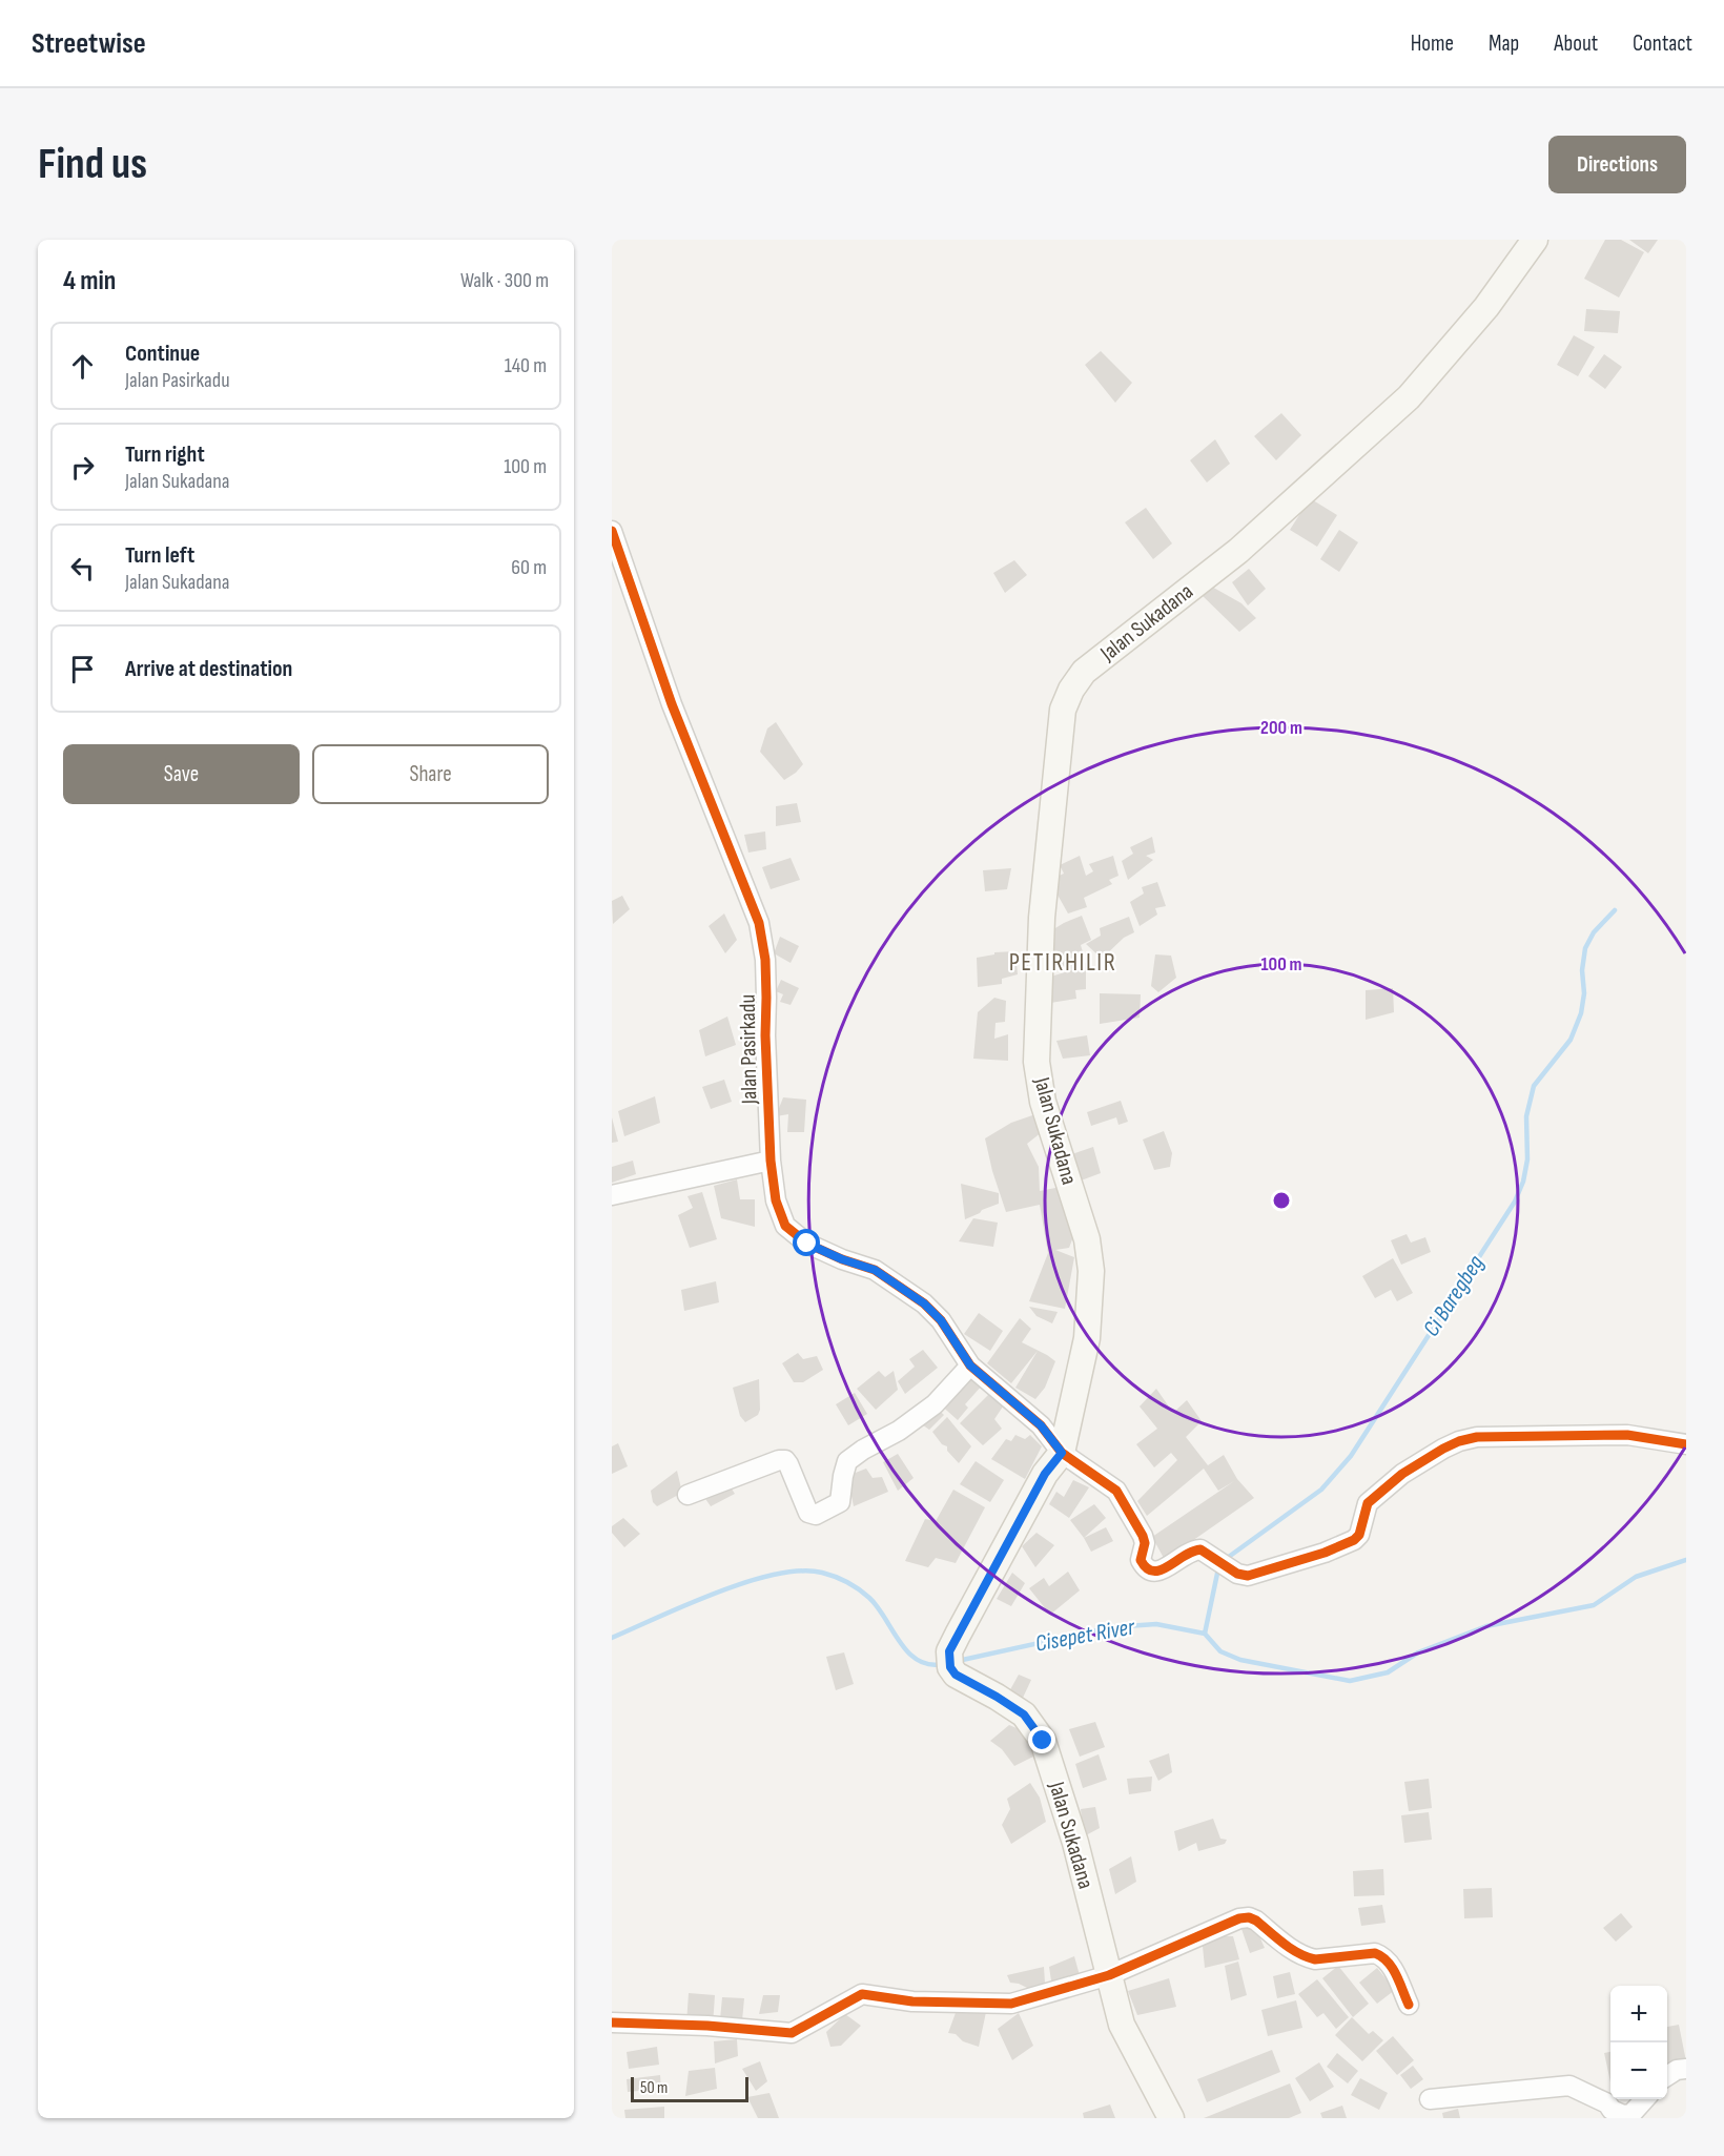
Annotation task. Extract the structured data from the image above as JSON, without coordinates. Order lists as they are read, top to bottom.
{
  "streets": {
    "main road": ["Jalan Sukadana"],
    "street": ["Jalan Pasirkadu"]
  },
  "crossings": [
    ["Jalan Sukadana", "Jalan Pasirkadu"]
  ],
  "districts": ["PETIRHILIR"],
  "water": ["Ci Baregbeg", "Cisepet River"],
  "scale_bar": "50 m",
  "page": {
    "header": "Streetwise",
    "nav": [
      "Home",
      "Map",
      "About",
      "Contact"
    ],
    "buttons": [
      "Directions",
      ["Save", "Share"]
    ],
    "title": "Find us",
    "heading": ["4 min", "Walk · 300 m"],
    "list": [
      ["Continue", "Jalan Pasirkadu", "140 m"],
      ["Turn right", "Jalan Sukadana", "100 m"],
      ["Turn left", "Jalan Sukadana", "60 m"],
      "Arrive at destination"
    ],
    "map_buttons": ["+", "−"],
    "scale": "50 m"
  },
  "rings": ["200 m", "100 m"]
}
